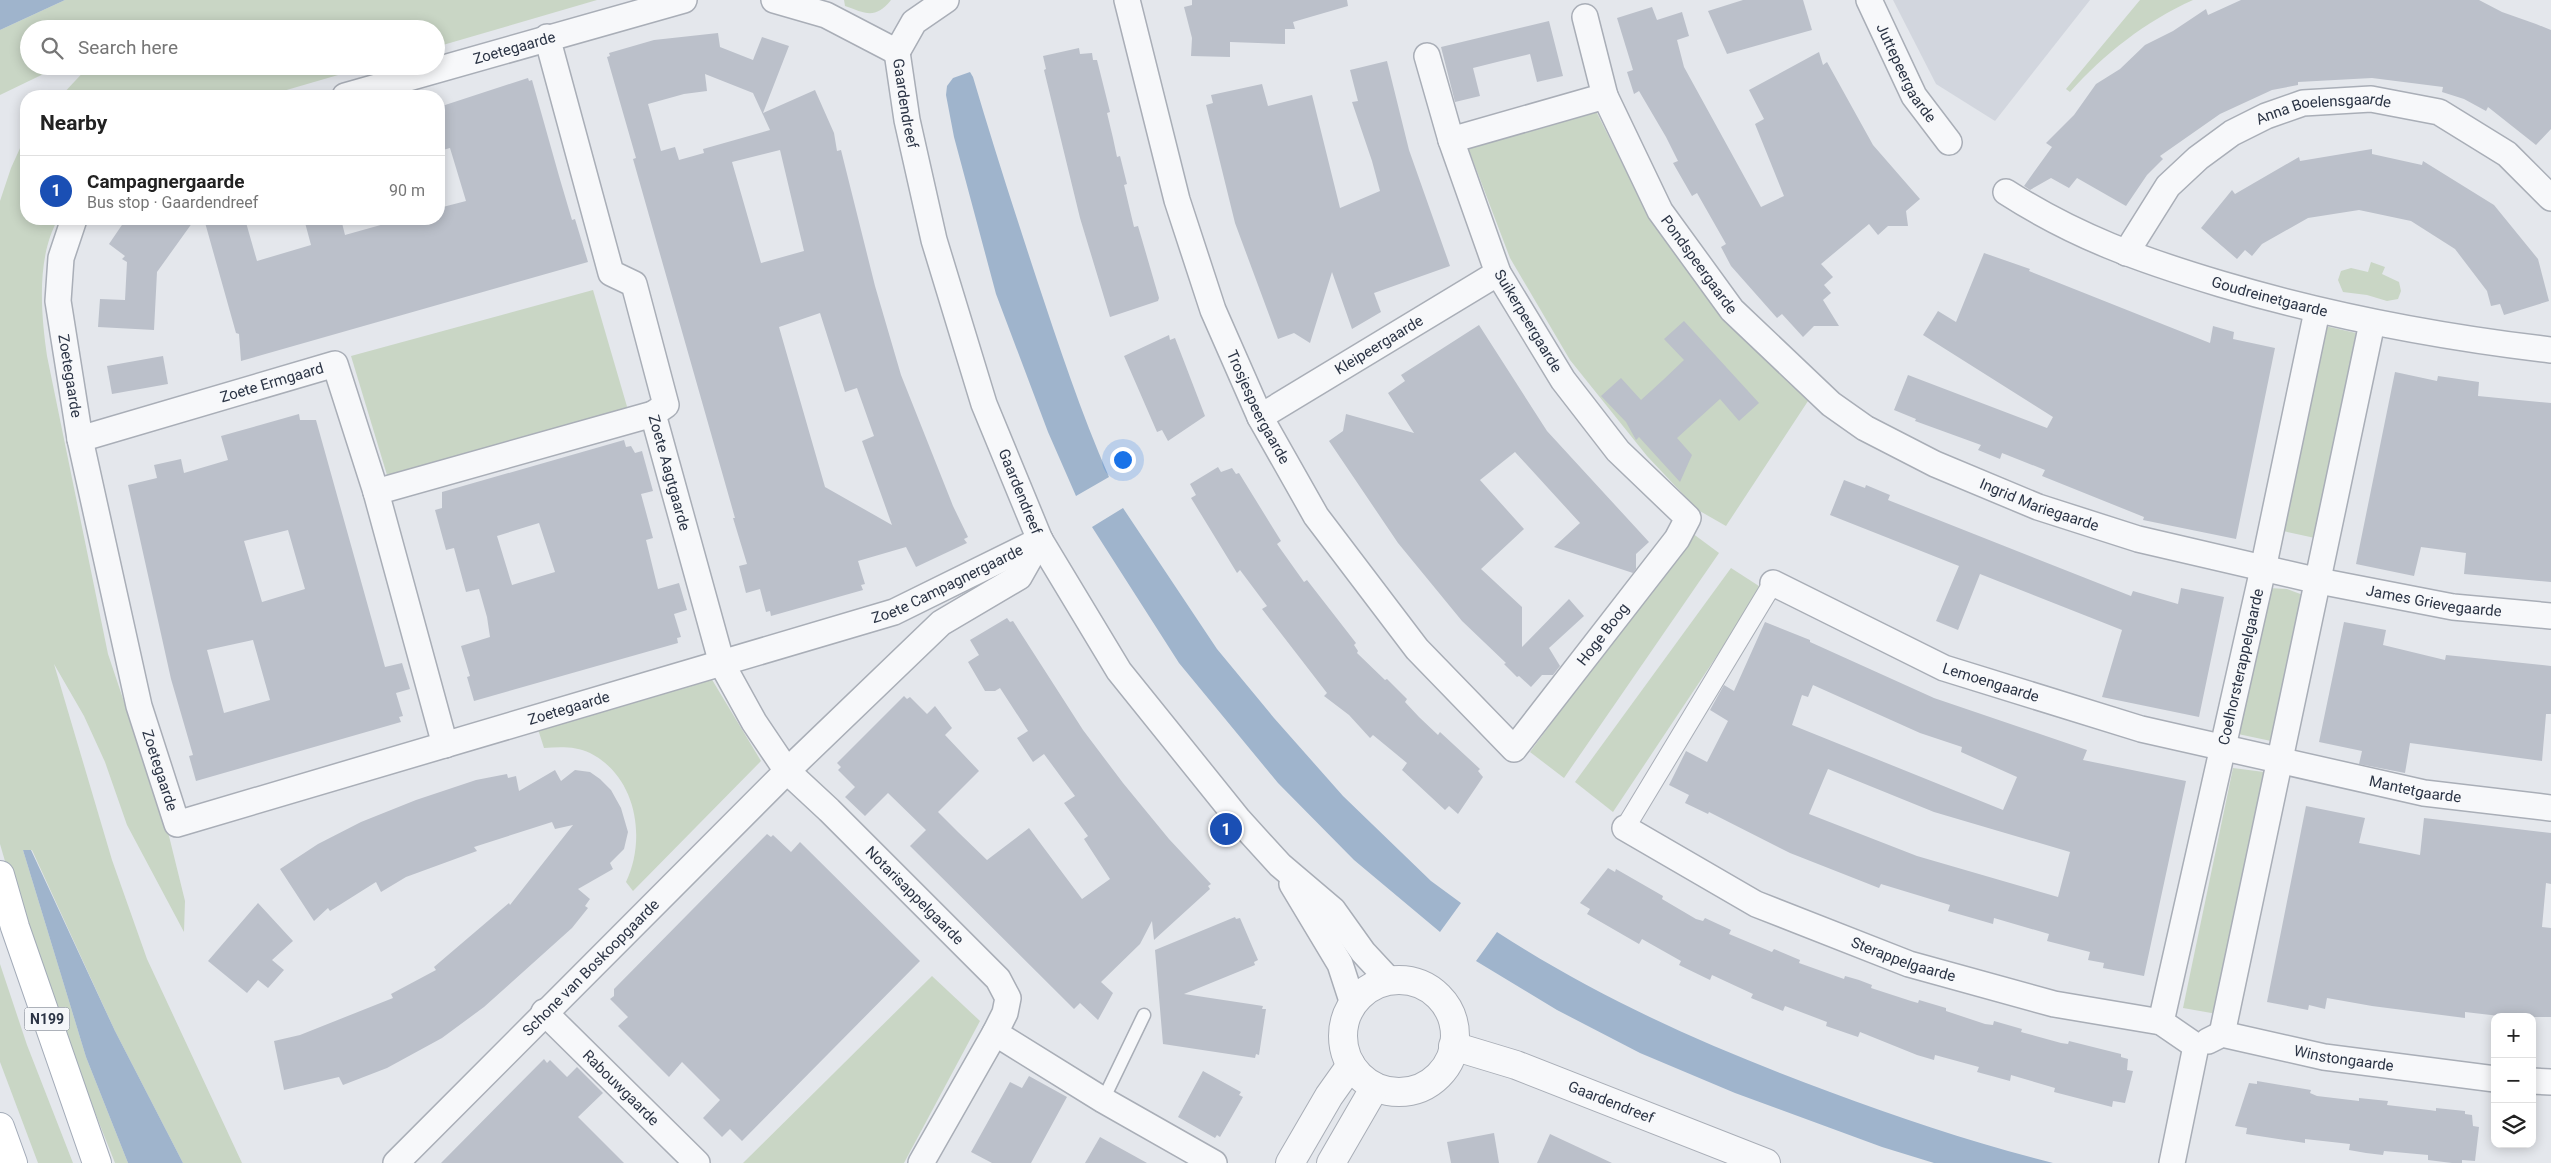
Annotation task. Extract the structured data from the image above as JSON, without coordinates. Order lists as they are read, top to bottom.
{
  "streets": {
    "main road": ["N199"],
    "street": [
      "Zoetegaarde",
      "Juttepeergaarde",
      "Gaardendreef",
      "Anna Boelensgaarde",
      "Pondspeergaarde",
      "Goudreinetgaarde",
      "Suikerpeergaarde",
      "Kleipeergaarde",
      "Zoete Ermgaard",
      "Trosjespeergaarde",
      "Zoete Aagtgaarde",
      "Ingrid Mariegaarde",
      "Zoete Campagnergaarde",
      "James Grievegaarde",
      "Hoge Boog",
      "Coelhorsterappelgaarde",
      "Lemoengaarde",
      "Mantetgaarde",
      "Notarisappelgaarde",
      "Sterappelgaarde",
      "Schone van Boskoopgaarde",
      "Winstongaarde",
      "Rabouwgaarde"
    ]
  },
  "crossings": [
    ["Zoetegaarde", "Zoete Ermgaard"],
    ["Zoetegaarde", "Zoete Aagtgaarde"],
    ["Zoetegaarde", "Zoete Campagnergaarde"],
    ["Gaardendreef", "Zoete Campagnergaarde"],
    ["Anna Boelensgaarde", "Goudreinetgaarde"],
    ["Pondspeergaarde", "Ingrid Mariegaarde"],
    ["Goudreinetgaarde", "Coelhorsterappelgaarde"],
    ["Suikerpeergaarde", "Kleipeergaarde"],
    ["Suikerpeergaarde", "Hoge Boog"],
    ["Kleipeergaarde", "Trosjespeergaarde"],
    ["Trosjespeergaarde", "Hoge Boog"],
    ["Zoete Aagtgaarde", "Zoete Campagnergaarde"],
    ["Zoete Aagtgaarde", "Notarisappelgaarde"],
    ["Zoete Aagtgaarde", "Schone van Boskoopgaarde"],
    ["Ingrid Mariegaarde", "James Grievegaarde"],
    ["Ingrid Mariegaarde", "Coelhorsterappelgaarde"],
    ["Zoete Campagnergaarde", "Notarisappelgaarde"],
    ["Zoete Campagnergaarde", "Schone van Boskoopgaarde"],
    ["Coelhorsterappelgaarde", "Lemoengaarde"],
    ["Coelhorsterappelgaarde", "Sterappelgaarde"],
    ["Lemoengaarde", "Mantetgaarde"],
    ["Notarisappelgaarde", "Schone van Boskoopgaarde"],
    ["Schone van Boskoopgaarde", "Rabouwgaarde"]
  ],
  "page": {
    "search": "Search here",
    "heading": "Nearby",
    "list": [
      {
        "mark": "1",
        "name": "Campagnergaarde",
        "note": "Bus stop · Gaardendreef",
        "value": "90 m"
      }
    ],
    "pins": "1",
    "map_buttons": ["+", "−"]
  }
}
